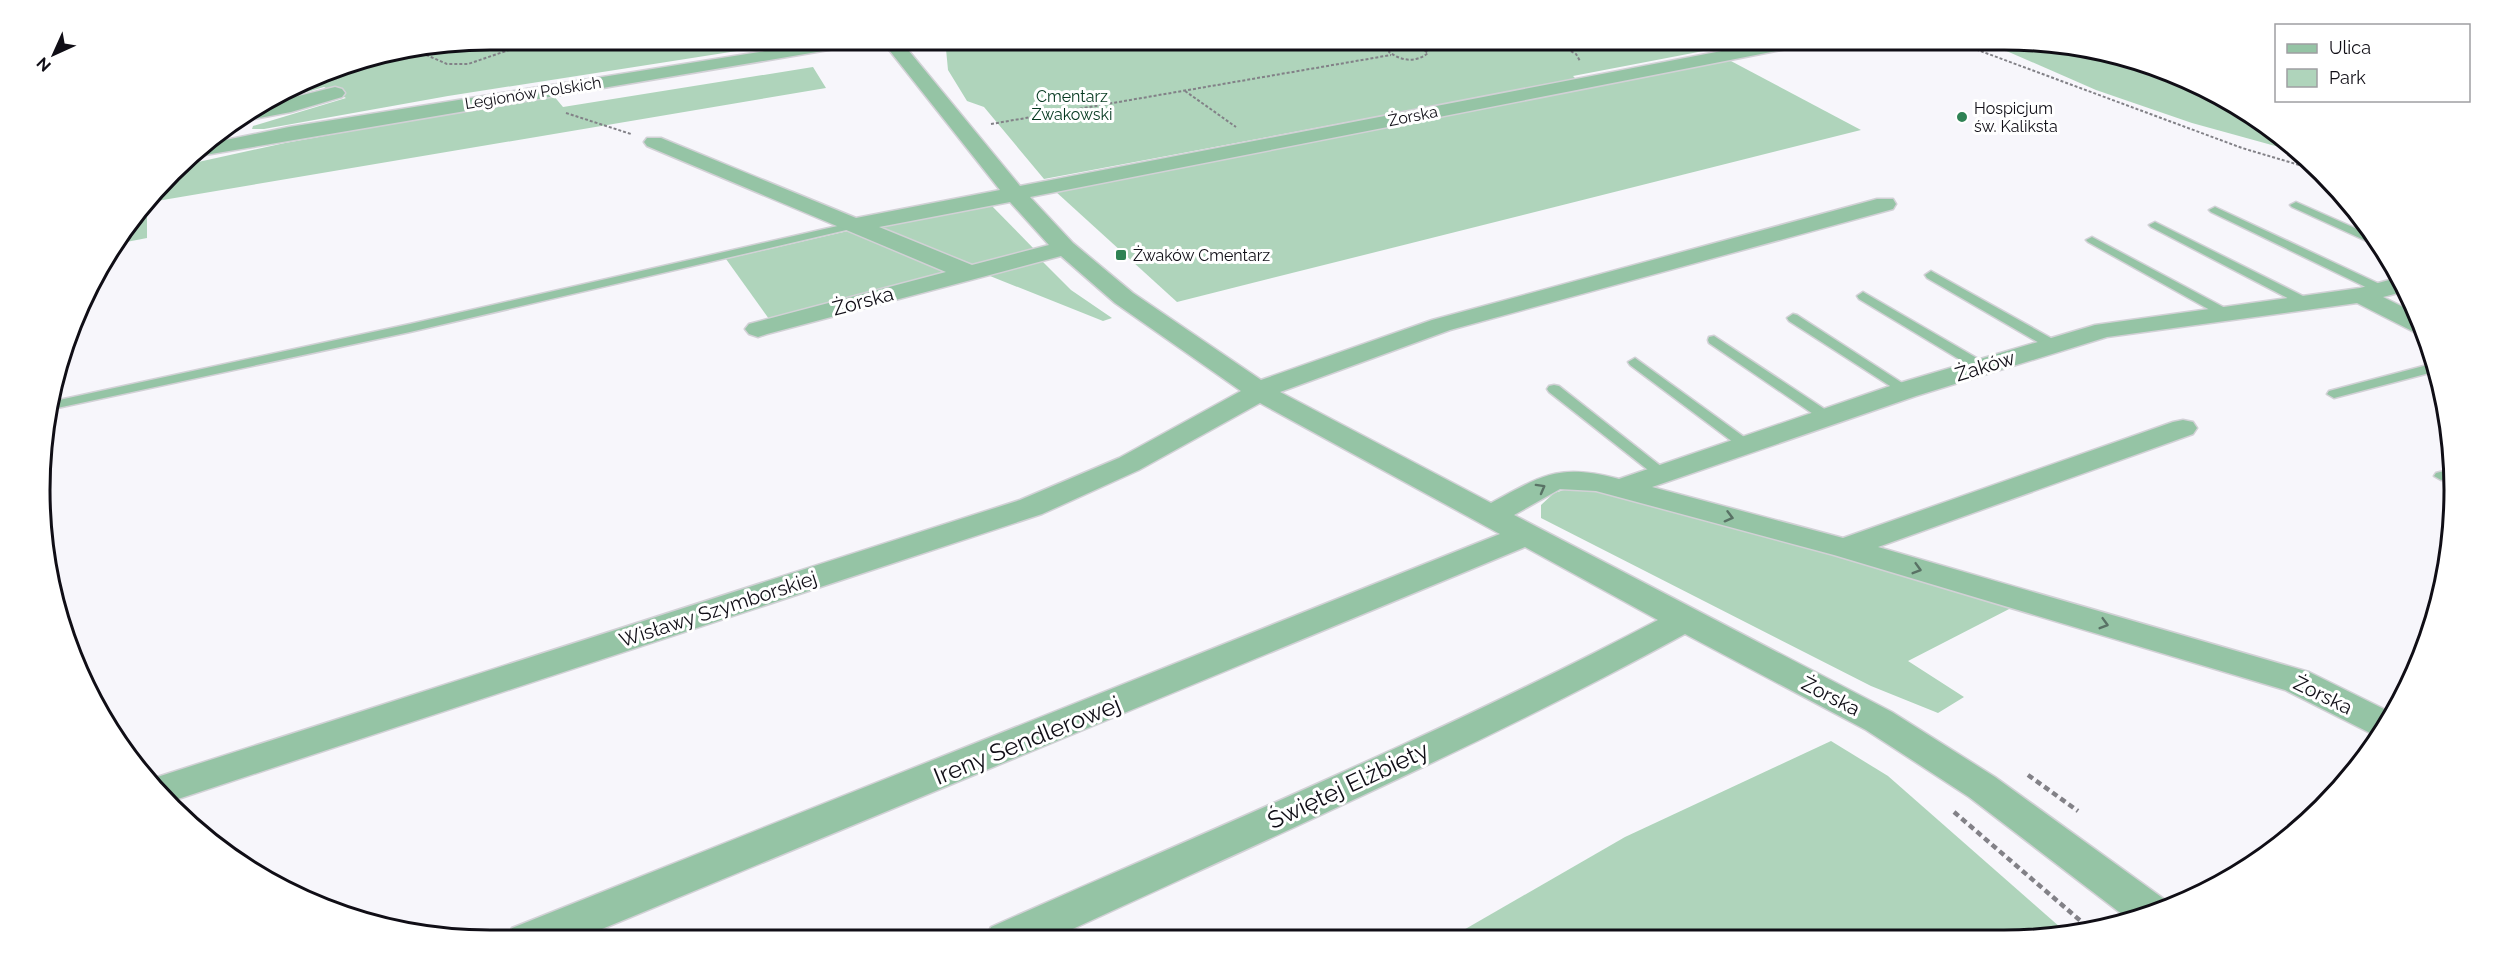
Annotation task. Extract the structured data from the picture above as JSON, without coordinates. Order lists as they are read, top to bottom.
{
  "streets": {
    "street": [
      "Legionów Polskich",
      "Żorska",
      "Żaków",
      "Wisławy Szymborskiej",
      "Ireny Sendlerowej",
      "Świętej Elżbiety"
    ]
  },
  "crossings": [
    ["Żorska", "Żaków"],
    ["Żorska", "Wisławy Szymborskiej"],
    ["Żorska", "Ireny Sendlerowej"],
    ["Żorska", "Świętej Elżbiety"]
  ],
  "parks": ["Cmentarz Żwakowski"],
  "places": {
    "other": ["Hospicjum św. Kaliksta"],
    "transit": ["Żwaków Cmentarz"]
  },
  "legend": ["Ulica", "Park"],
  "north": "bottom left"
}
